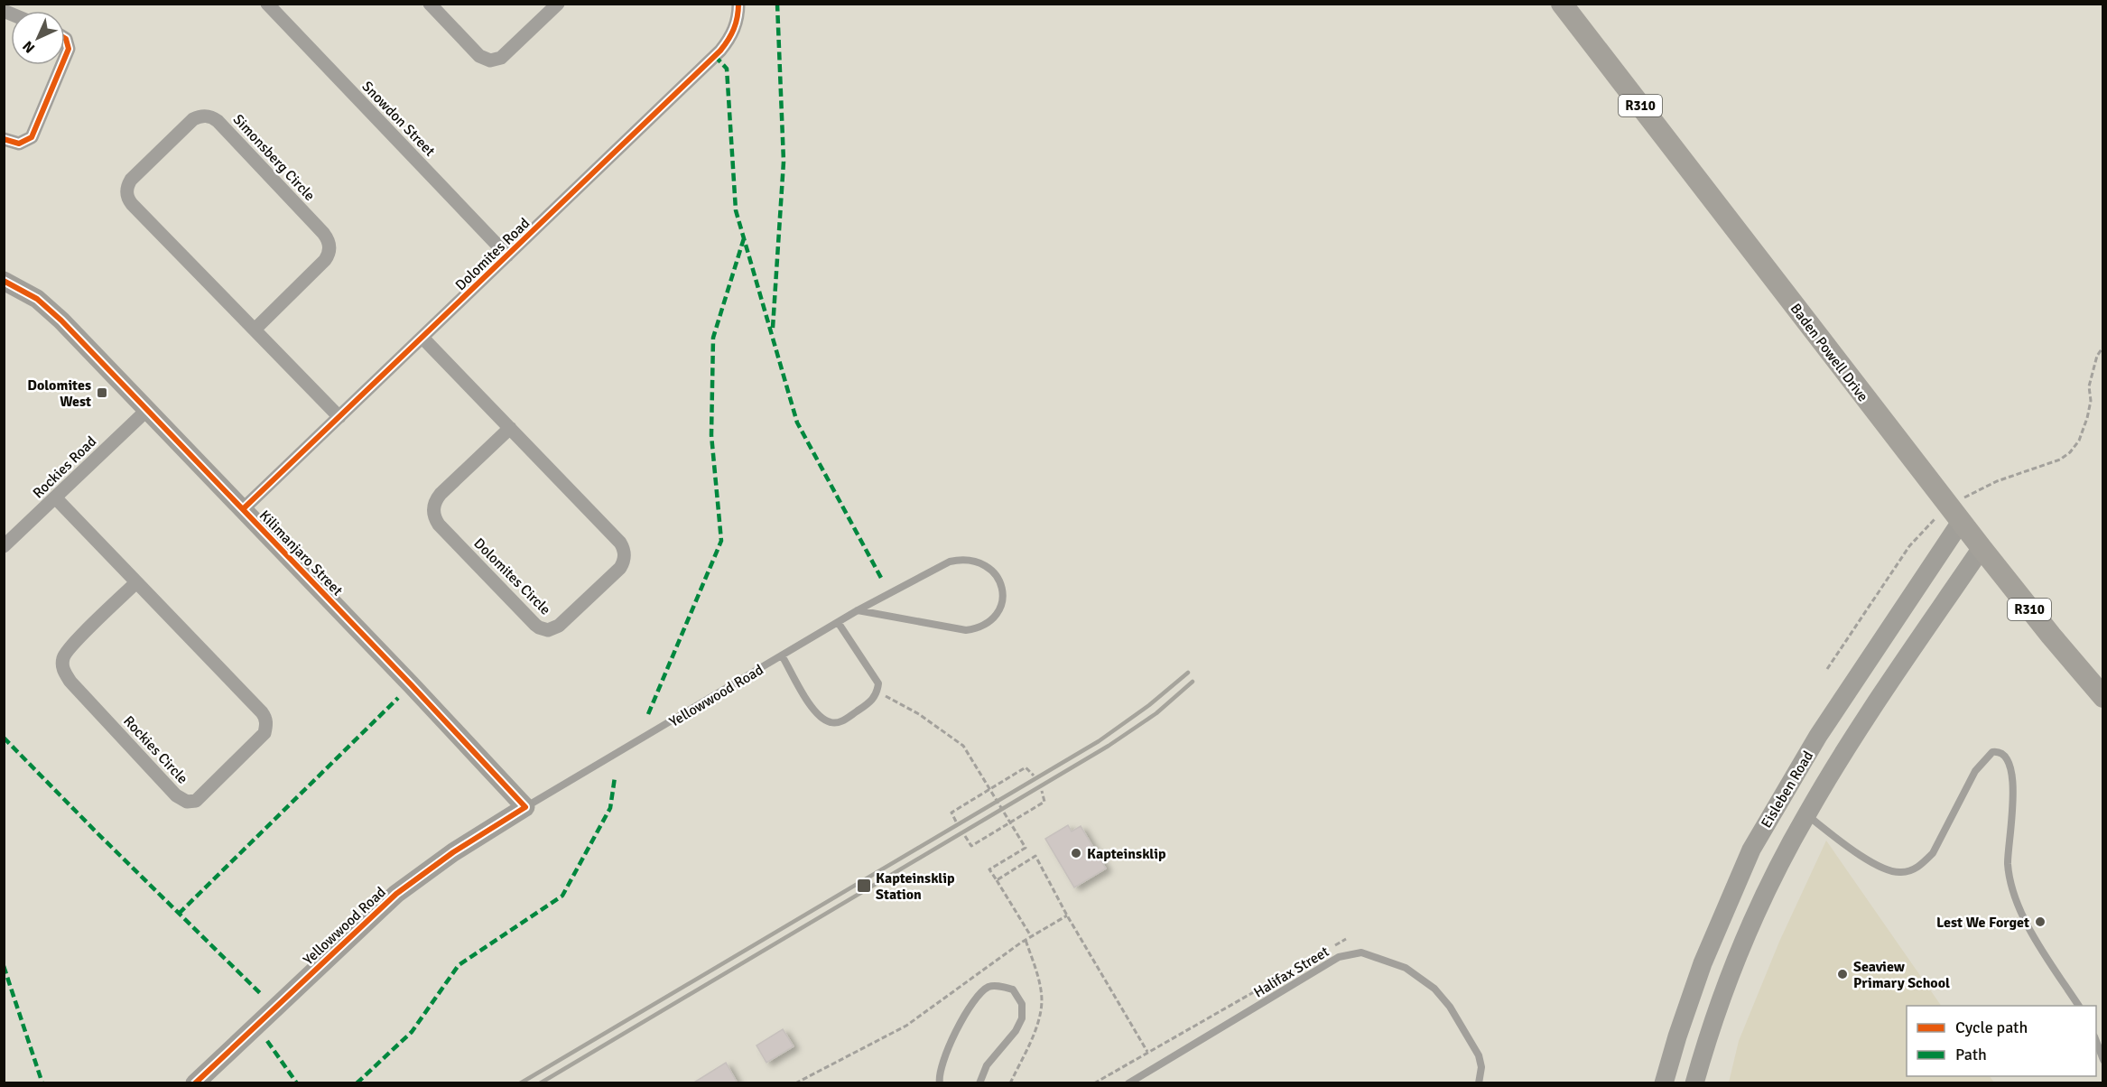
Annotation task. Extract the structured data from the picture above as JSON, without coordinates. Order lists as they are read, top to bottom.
{
  "streets": {
    "main road": [
      "R310",
      "Baden Powell Drive",
      "Kilimanjaro Street",
      "Yellowwood Road",
      "Eisleben Road"
    ],
    "street": [
      "Snowdon Street",
      "Simonsberg Circle",
      "Dolomites Road",
      "Rockies Road",
      "Dolomites Circle",
      "Rockies Circle"
    ],
    "lane": ["Halifax Street"]
  },
  "crossings": [
    ["Snowdon Street", "Dolomites Road"],
    ["Simonsberg Circle", "Dolomites Road"],
    ["Dolomites Road", "Kilimanjaro Street"],
    ["Dolomites Road", "Dolomites Circle"],
    ["Baden Powell Drive", "Eisleben Road"],
    ["Rockies Road", "Kilimanjaro Street"],
    ["Rockies Road", "Rockies Circle"],
    ["Kilimanjaro Street", "Yellowwood Road"]
  ],
  "places": {
    "transit": ["Dolomites West", "Kapteinsklip Station"],
    "other": ["Kapteinsklip", "Lest We Forget", "Seaview Primary School"]
  },
  "legend": ["Cycle path", "Path"],
  "north": "bottom left"
}
